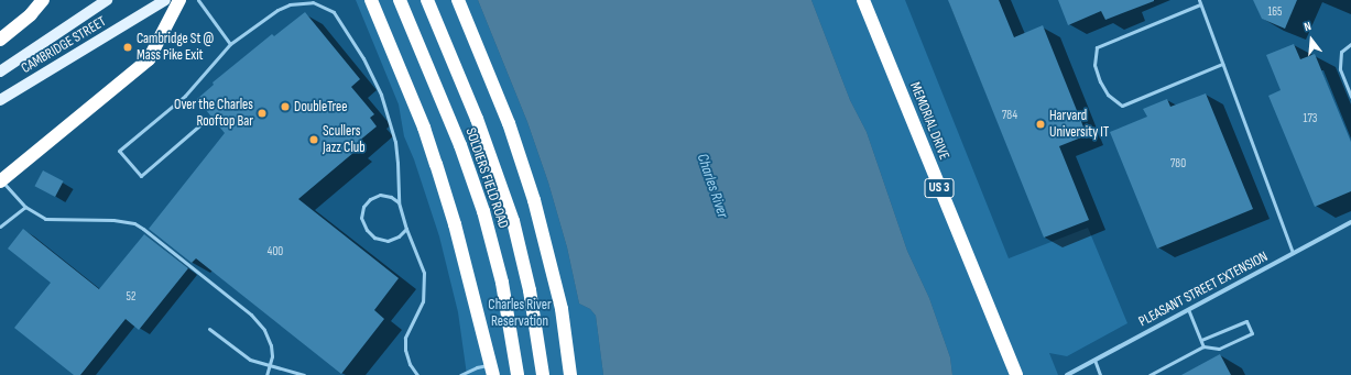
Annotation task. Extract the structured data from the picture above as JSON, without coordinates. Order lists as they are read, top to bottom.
{
  "streets": {
    "highway": ["MEMORIAL DRIVE", "SOLDIERS FIELD ROAD", "US 3"],
    "main road": ["CAMBRIDGE STREET"],
    "street": ["PLEASANT STREET EXTENSION"]
  },
  "water": ["Charles River"],
  "parks": ["Charles River Reservation"],
  "places": [
    "Cambridge St @ Mass Pike Exit",
    "DoubleTree",
    "Over the Charles Rooftop Bar",
    "Harvard University IT",
    "Scullers Jazz Club"
  ],
  "house_numbers": [
    "165",
    "784",
    "173",
    "780",
    "400",
    "52"
  ],
  "north": "top"
}
